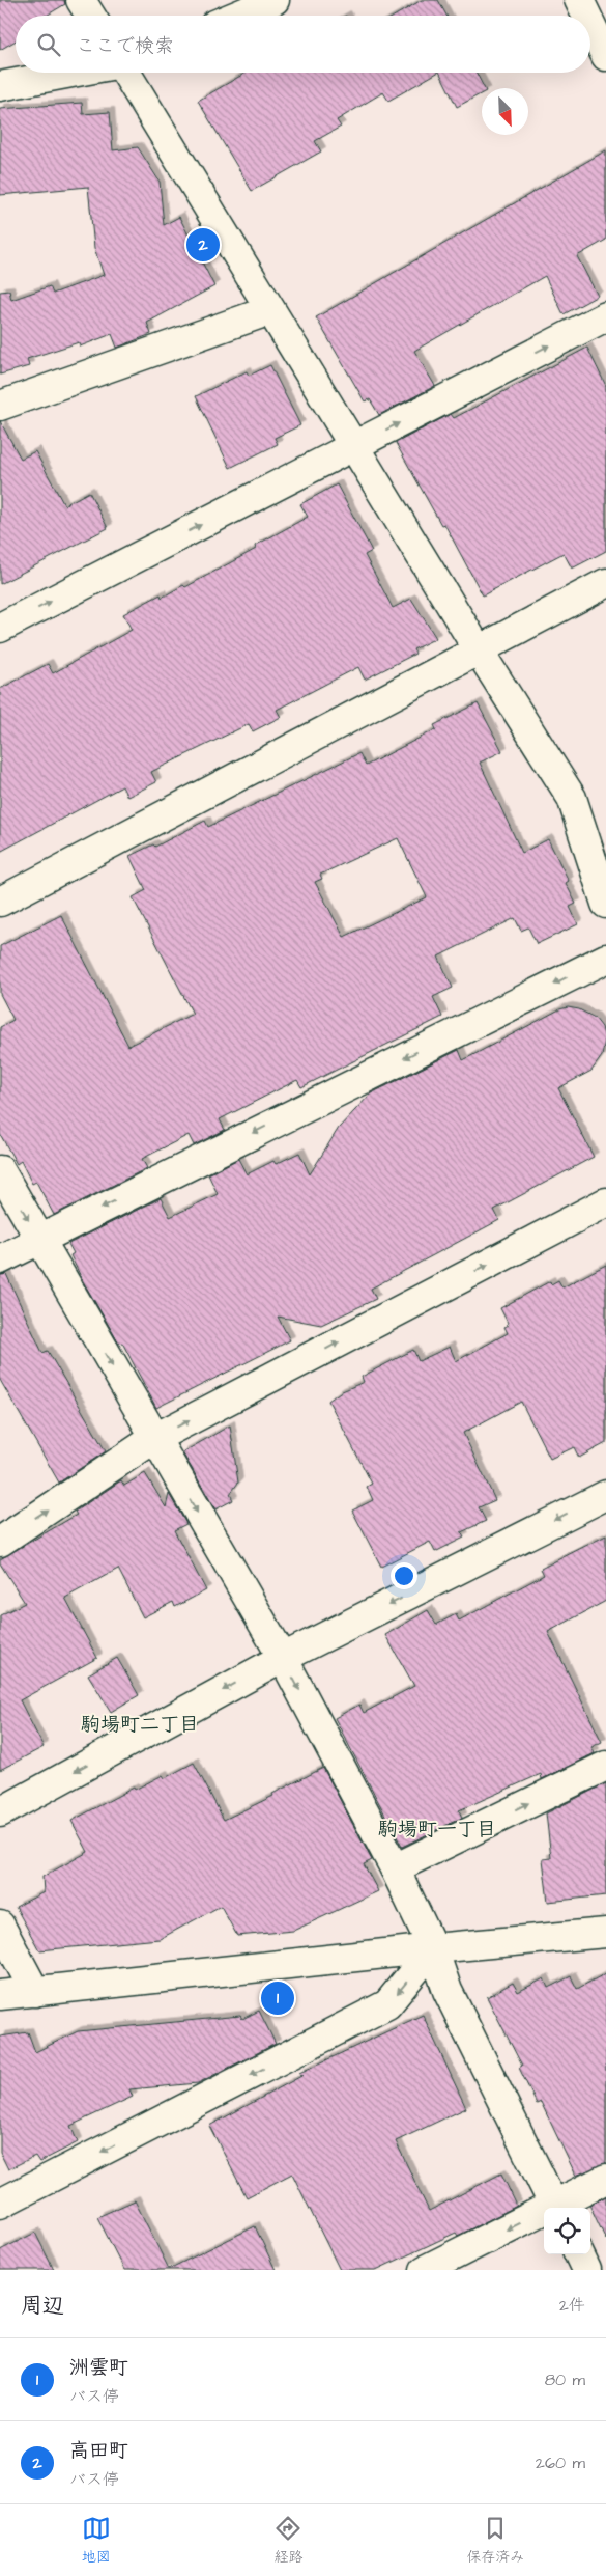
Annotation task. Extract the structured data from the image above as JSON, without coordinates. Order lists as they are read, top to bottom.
{
  "districts": ["駒場町二丁目", "駒場町一丁目"],
  "north": "bottom right",
  "page": {
    "search": "ここで検索",
    "pins": ["2", "1"],
    "heading": ["周辺", "2件"],
    "list": [
      {
        "mark": "1",
        "name": "洲雲町",
        "note": "バス停",
        "value": "80 m"
      },
      {
        "mark": "2",
        "name": "高田町",
        "note": "バス停",
        "value": "260 m"
      }
    ],
    "nav": ["地図", "経路", "保存済み"]
  }
}
